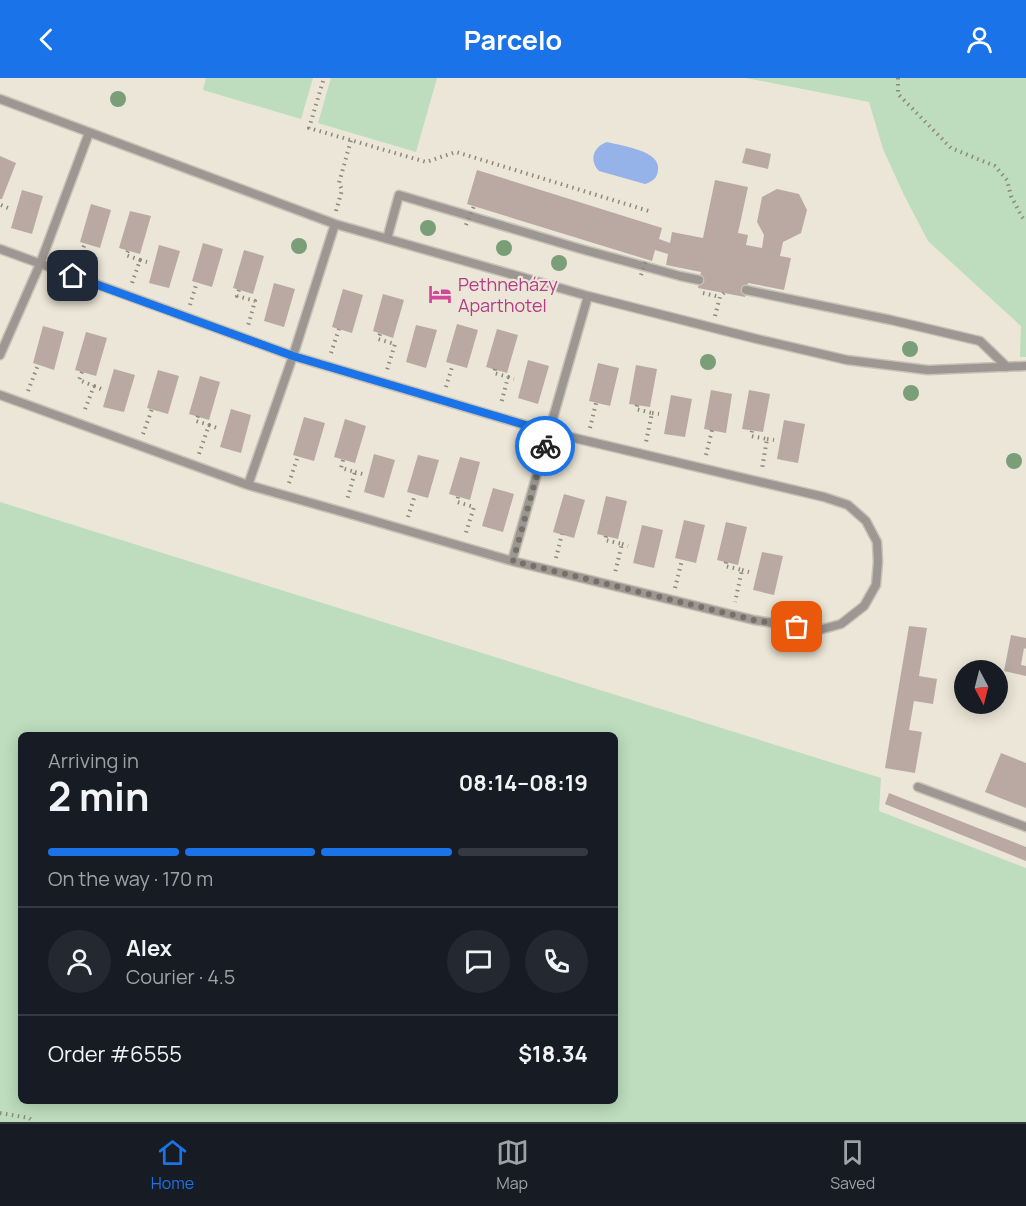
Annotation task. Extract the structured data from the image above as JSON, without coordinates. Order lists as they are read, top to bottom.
{
  "places": {
    "hotel": ["Pethneházy Aparthotel"]
  },
  "north": "bottom",
  "page": {
    "header": "Parcelo",
    "heading": ["2 min", "Arriving in", "08:14–08:19"],
    "panel": [
      "Alex",
      "Courier · 4.5",
      "Order #6555",
      "$18.34"
    ],
    "bar": "On the way · 170 m",
    "tabs": ["Home", "Map", "Saved"]
  }
}
